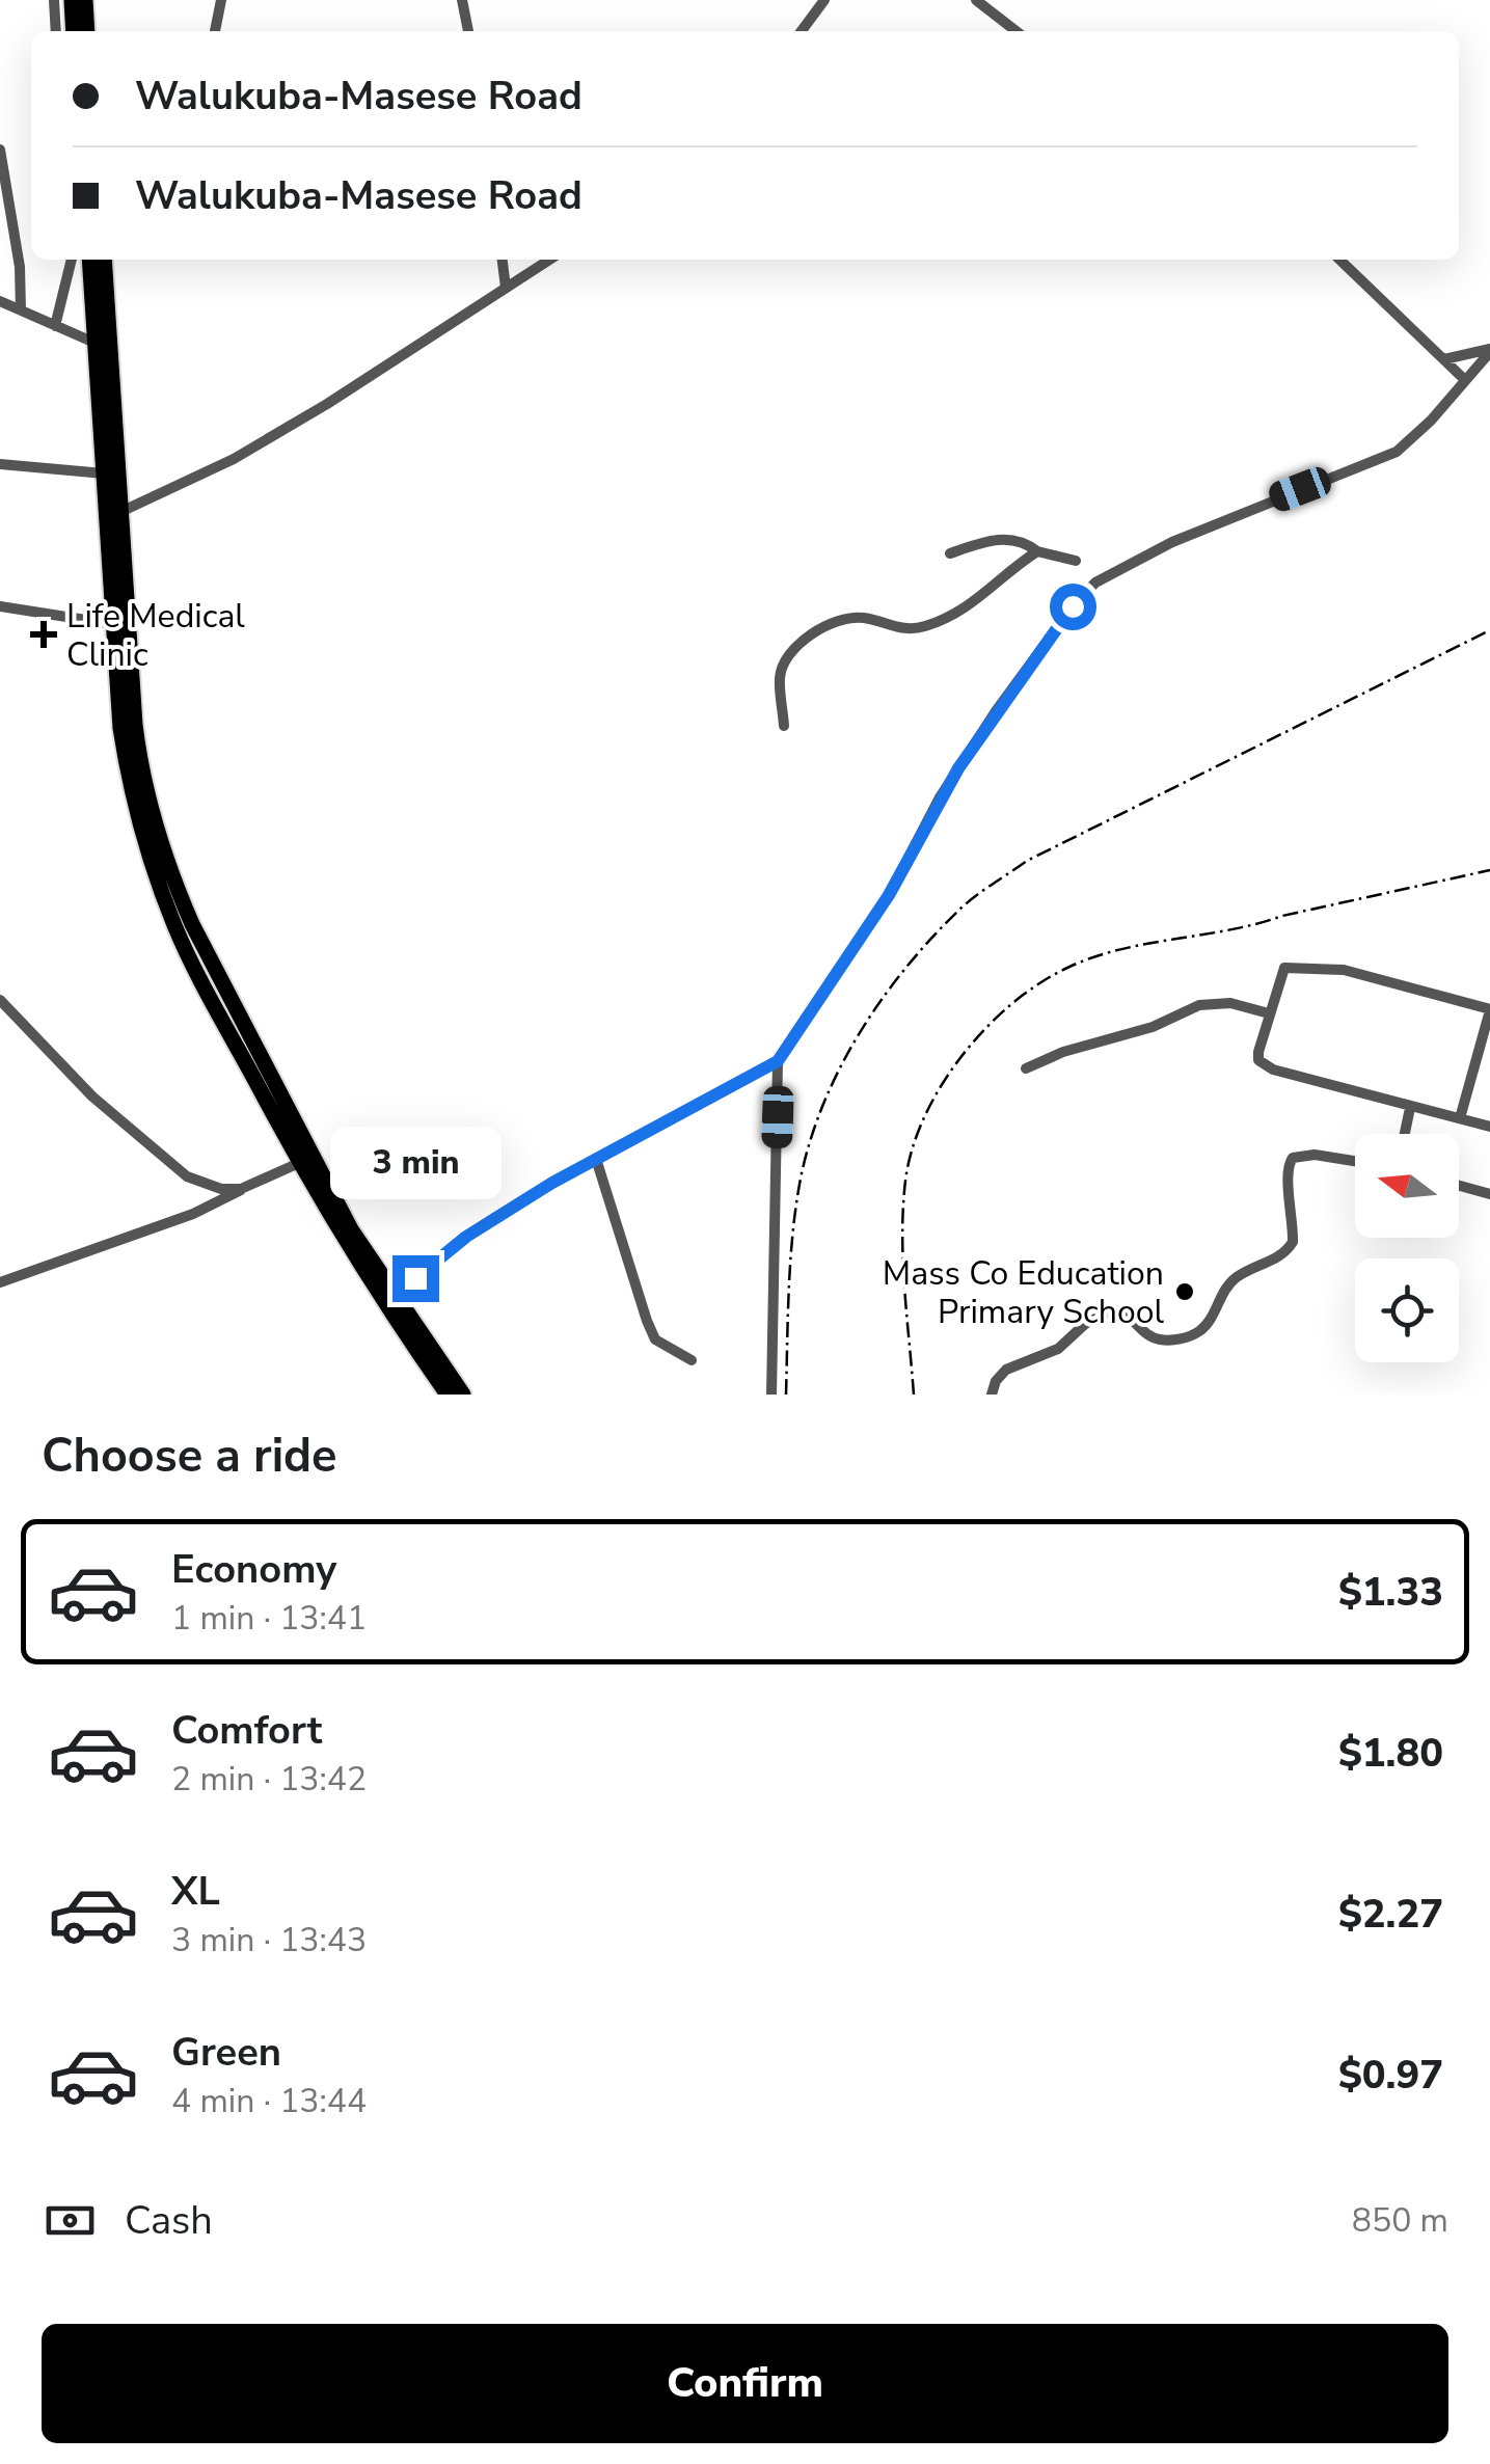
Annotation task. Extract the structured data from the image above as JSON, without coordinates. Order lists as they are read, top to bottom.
{
  "places": {
    "health": ["Life Medical Clinic"],
    "other": ["Mass Co Education Primary School"]
  },
  "north": "left",
  "page": {
    "banner": ["Walukuba-Masese Road", "Walukuba-Masese Road"],
    "bubble": "3 min",
    "heading": "Choose a ride",
    "list": [
      {
        "name": "Economy",
        "note": "1 min · 13:41",
        "value": "$1.33"
      },
      {
        "name": "Comfort",
        "note": "2 min · 13:42",
        "value": "$1.80"
      },
      {
        "name": "XL",
        "note": "3 min · 13:43",
        "value": "$2.27"
      },
      {
        "name": "Green",
        "note": "4 min · 13:44",
        "value": "$0.97"
      }
    ],
    "pay": ["Cash", "850 m"],
    "buttons": "Confirm"
  }
}
